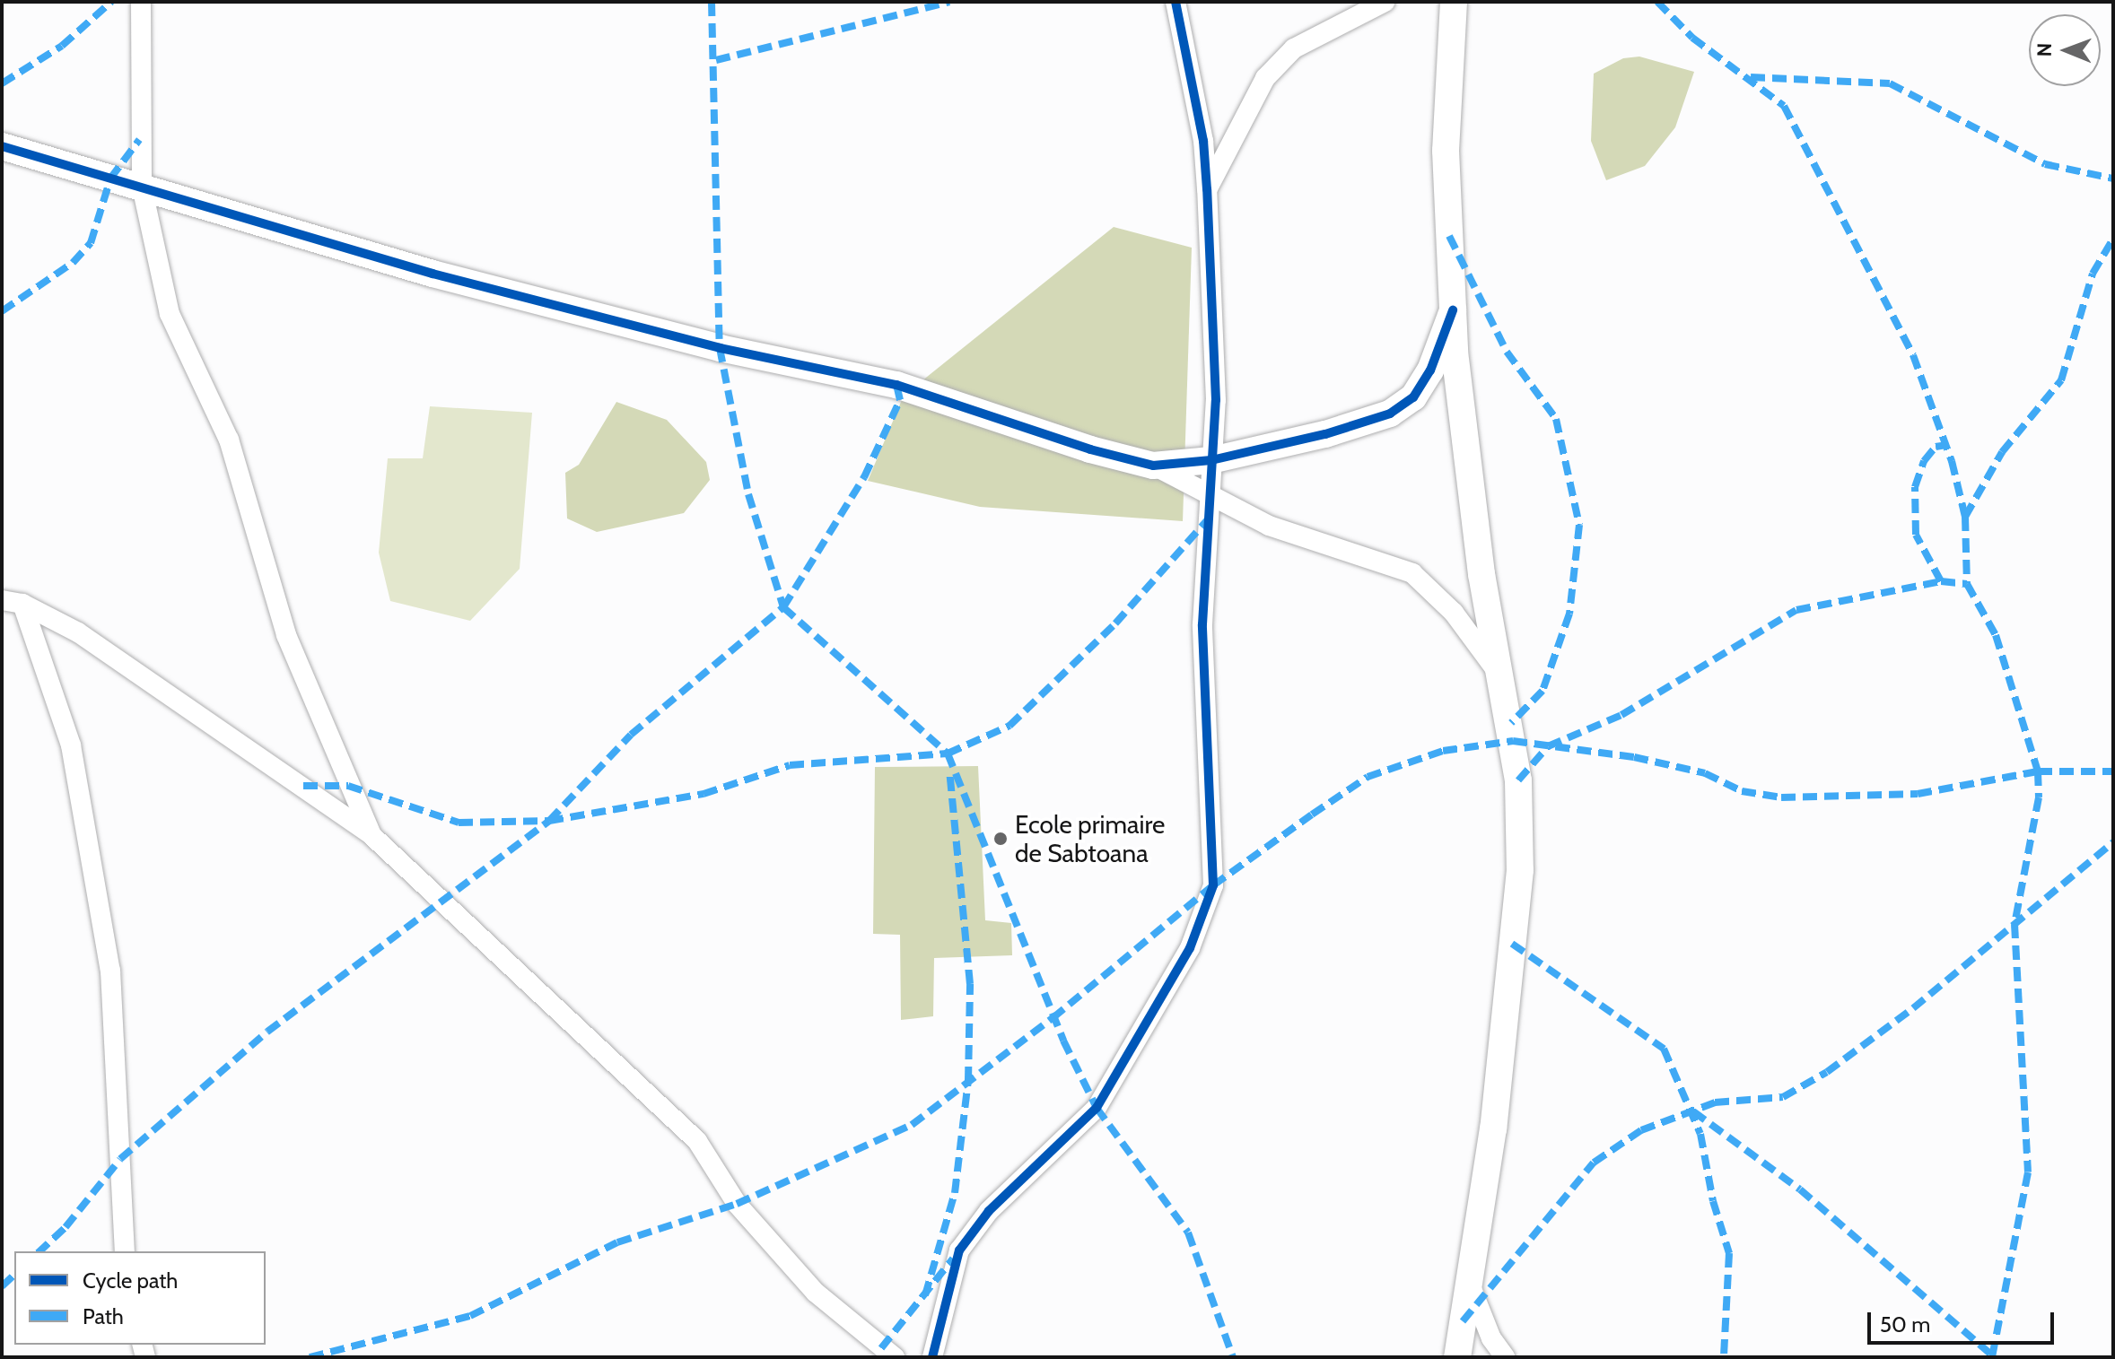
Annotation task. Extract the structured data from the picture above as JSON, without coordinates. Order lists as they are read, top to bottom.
{
  "places": ["Ecole primaire de Sabtoana"],
  "legend": ["Cycle path", "Path"],
  "scale_bar": "50 m",
  "north": "left"
}
